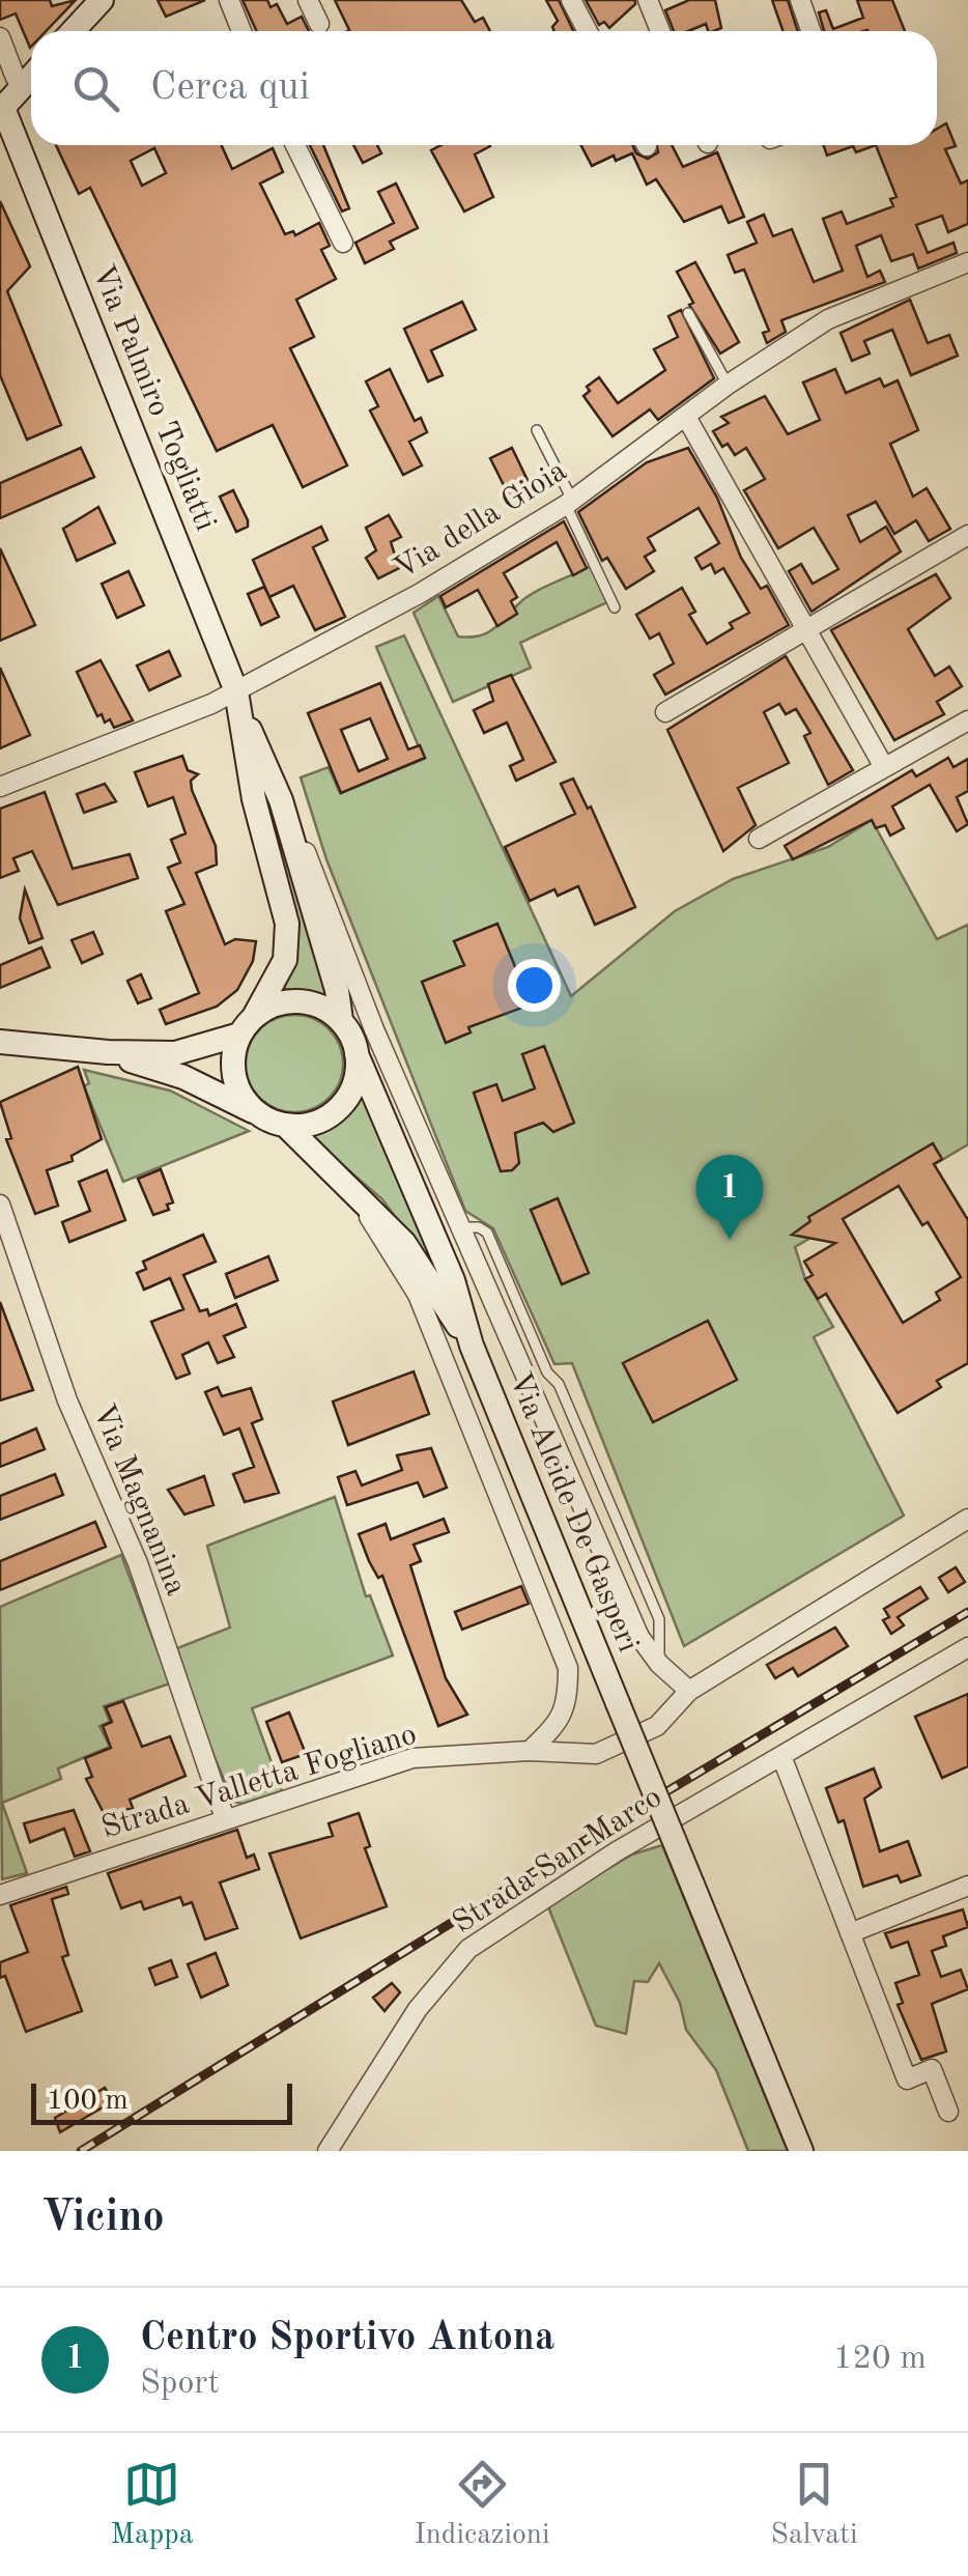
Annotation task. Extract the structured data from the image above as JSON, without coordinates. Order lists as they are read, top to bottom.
{
  "streets": {
    "main road": ["Via Palmiro Togliatti", "Via Alcide De Gasperi"],
    "street": [
      "Via della Gioia",
      "Via Magnanina",
      "Strada Valletta Fogliano",
      "Strada San Marco"
    ]
  },
  "crossings": [
    ["Via Palmiro Togliatti", "Via della Gioia"],
    ["Via Palmiro Togliatti", "Via Alcide De Gasperi"],
    ["Via Magnanina", "Strada Valletta Fogliano"]
  ],
  "scale_bar": "100 m",
  "page": {
    "search": "Cerca qui",
    "pins": "1",
    "scale": "100 m",
    "heading": "Vicino",
    "list": [
      {
        "mark": "1",
        "name": "Centro Sportivo Antona",
        "note": "Sport",
        "value": "120 m"
      }
    ],
    "nav": ["Mappa", "Indicazioni", "Salvati"]
  }
}
